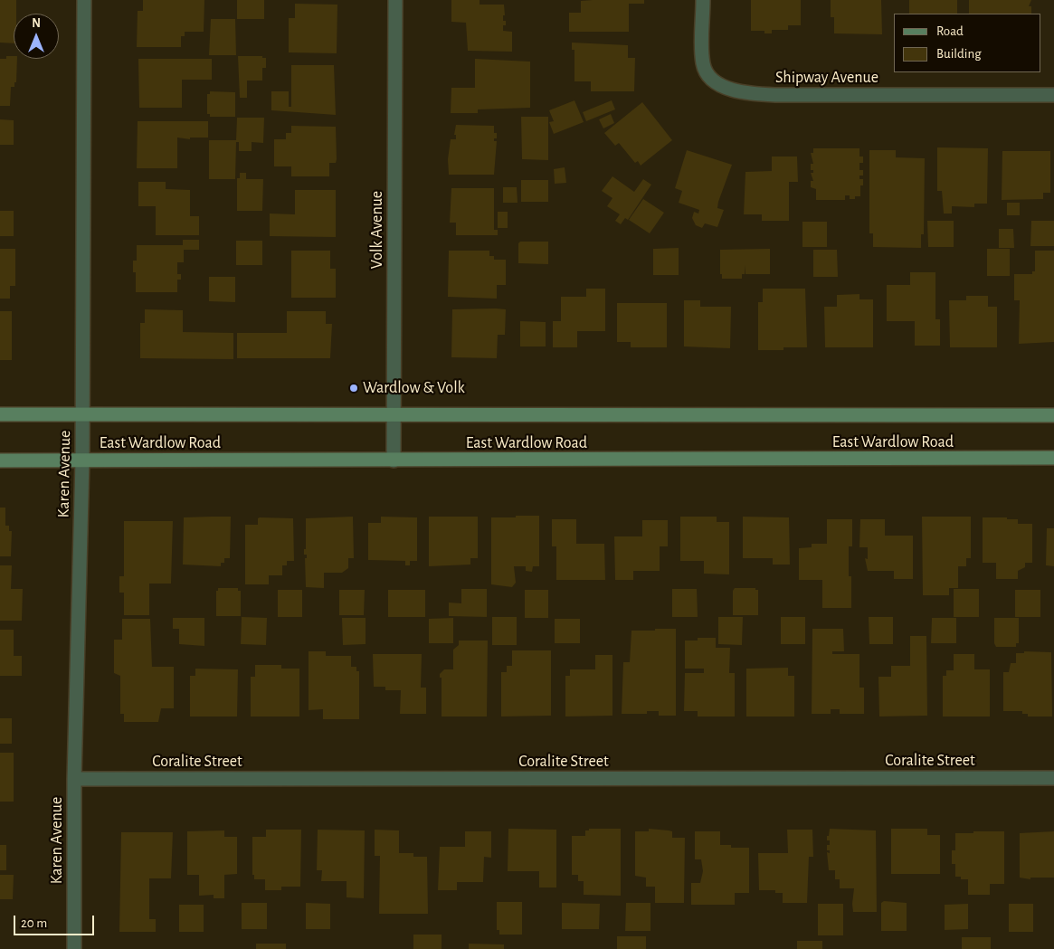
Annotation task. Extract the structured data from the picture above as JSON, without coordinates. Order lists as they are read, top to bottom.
{
  "streets": {
    "main road": ["East Wardlow Road"],
    "street": [
      "Shipway Avenue",
      "Volk Avenue",
      "Karen Avenue",
      "Coralite Street"
    ]
  },
  "crossings": [
    ["Volk Avenue", "East Wardlow Road"],
    ["East Wardlow Road", "Karen Avenue"],
    ["Karen Avenue", "Coralite Street"]
  ],
  "places": ["Wardlow & Volk"],
  "legend": ["Road", "Building"],
  "scale_bar": "20 m",
  "north": "top"
}
